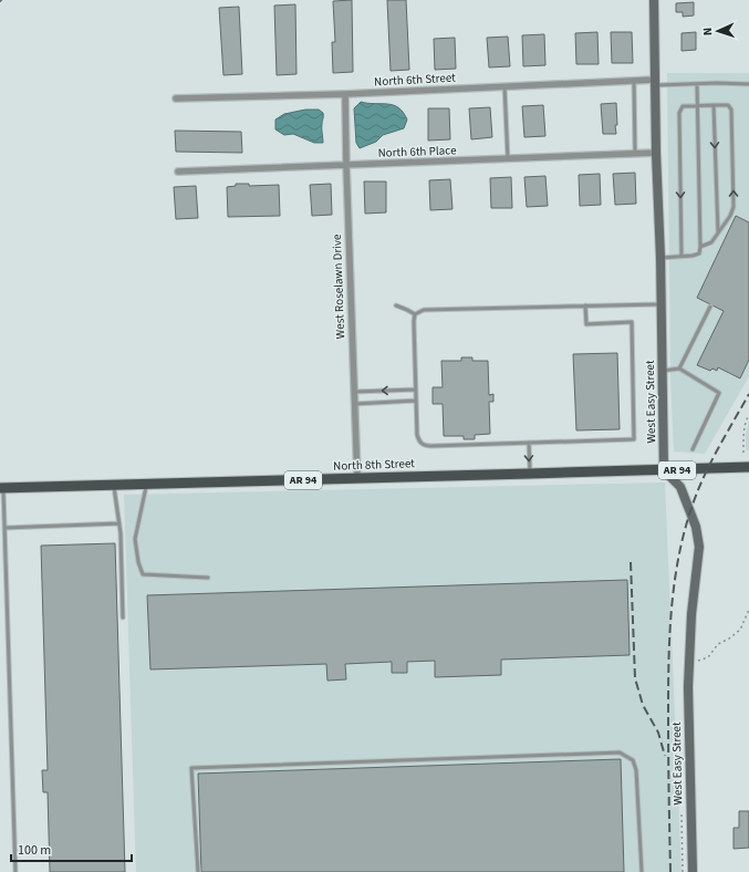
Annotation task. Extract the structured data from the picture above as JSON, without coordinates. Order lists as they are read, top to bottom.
{
  "streets": {
    "main road": ["North 8th Street", "AR 94"],
    "street": [
      "North 6th Street",
      "North 6th Place",
      "West Roselawn Drive",
      "West Easy Street"
    ]
  },
  "crossings": [
    ["North 6th Street", "West Roselawn Drive"],
    ["North 6th Street", "West Easy Street"],
    ["North 6th Place", "West Roselawn Drive"],
    ["North 6th Place", "West Easy Street"],
    ["West Roselawn Drive", "North 8th Street"],
    ["West Easy Street", "North 8th Street"]
  ],
  "scale_bar": "100 m",
  "north": "left"
}
